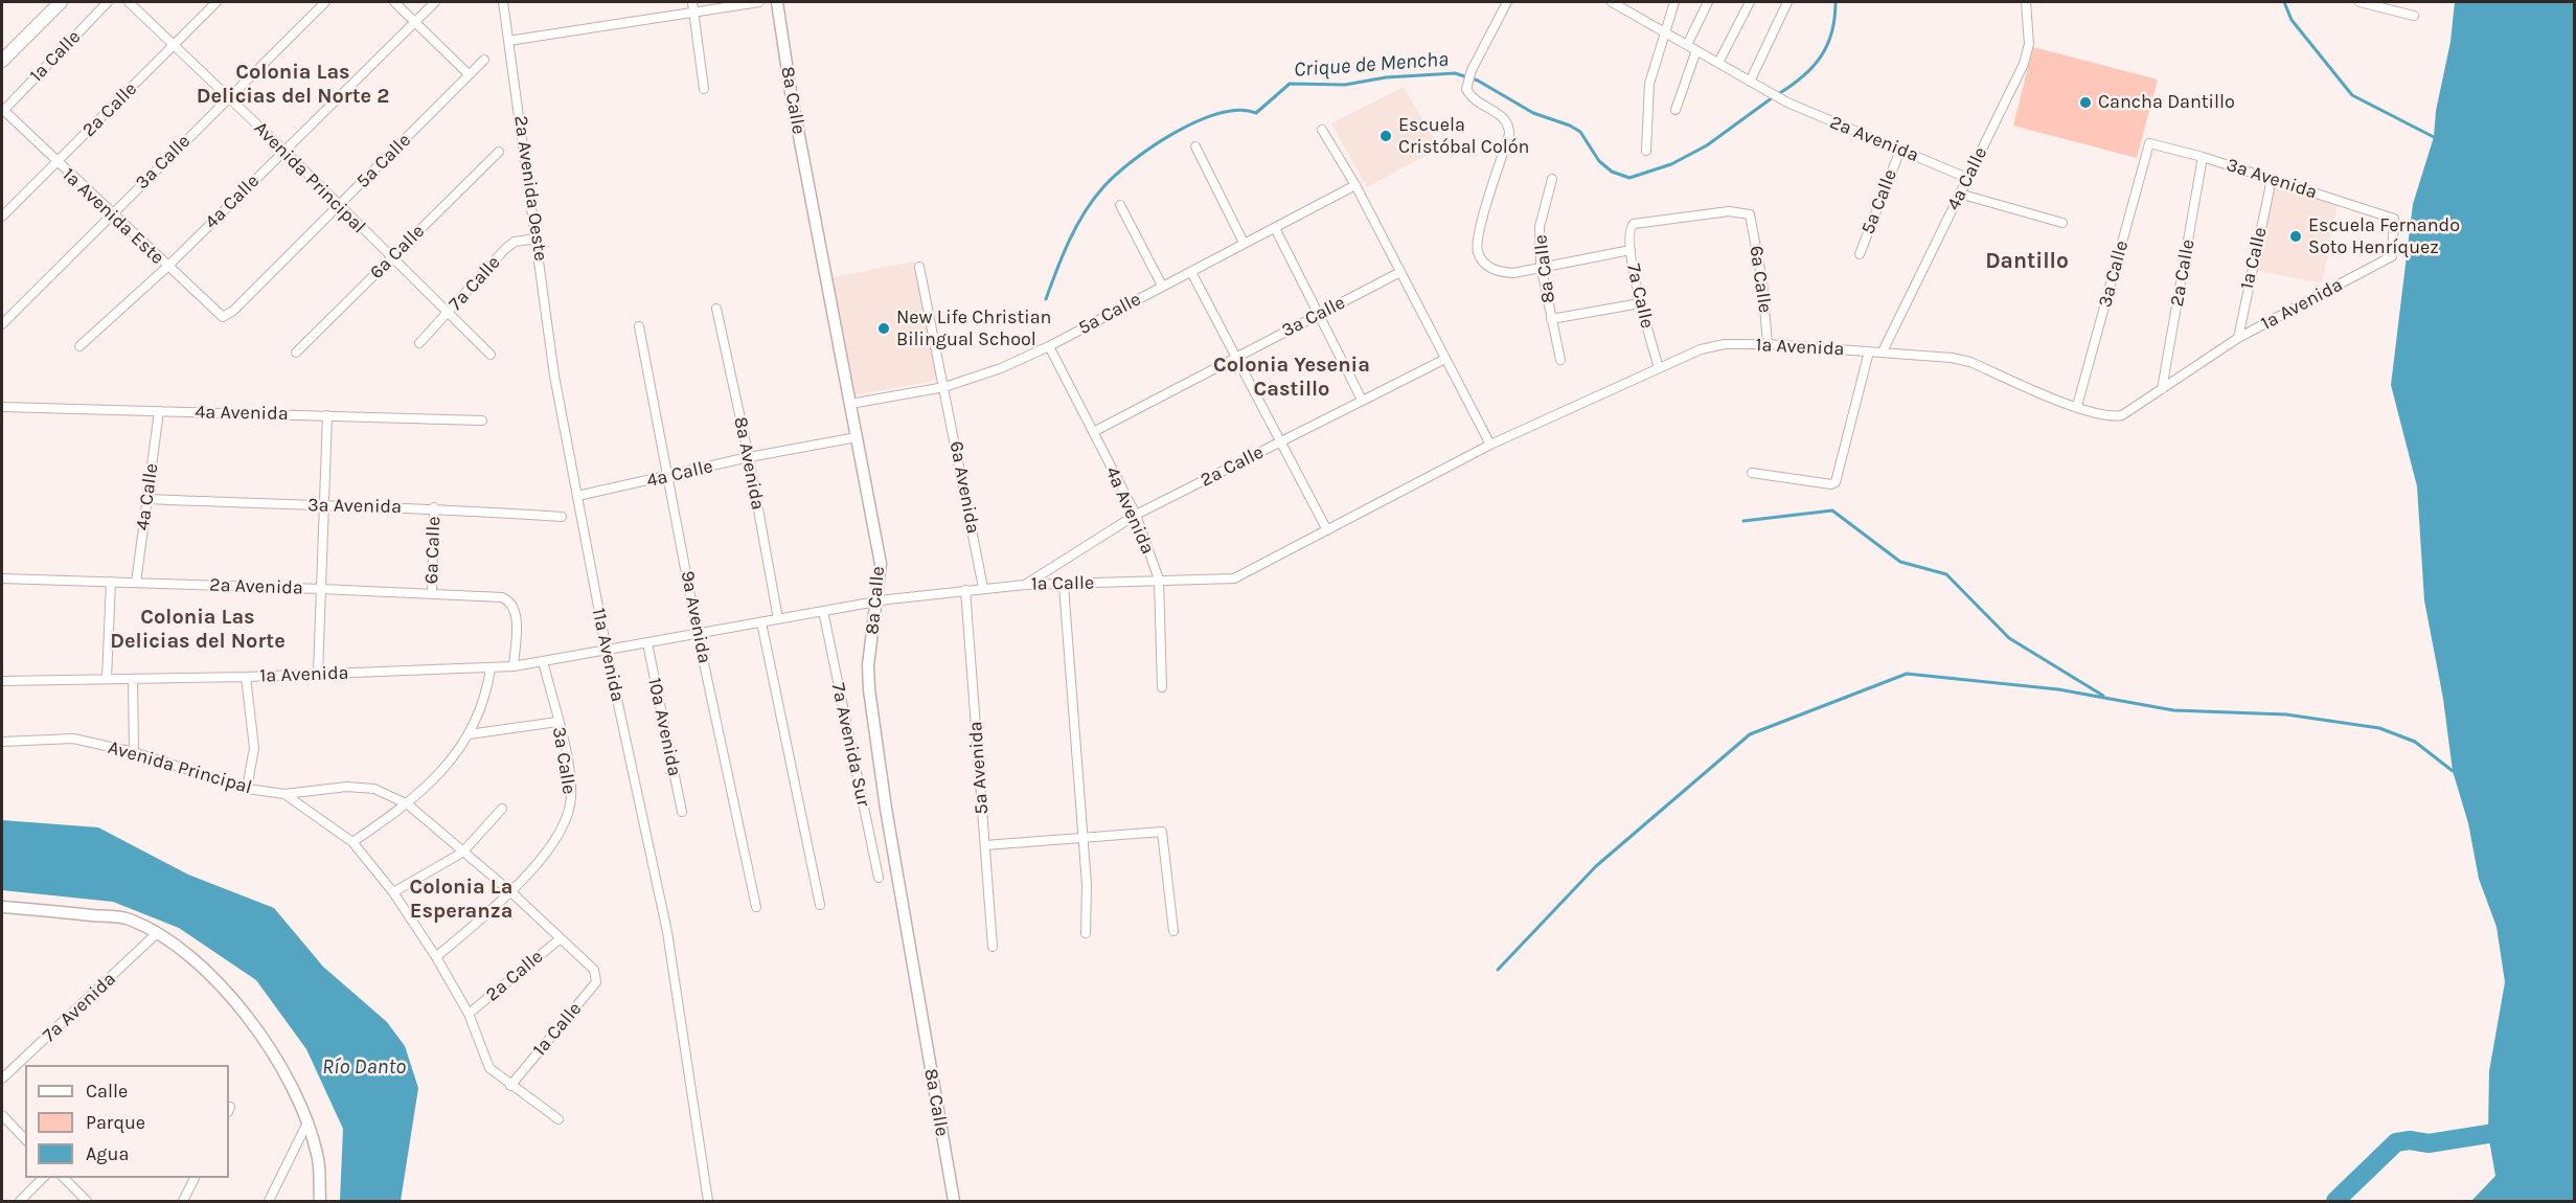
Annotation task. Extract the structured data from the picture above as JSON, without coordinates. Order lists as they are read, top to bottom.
{
  "streets": {
    "street": [
      "1ª Calle",
      "8a Calle",
      "2ª Calle",
      "2a Avenida",
      "5ª Calle",
      "3ª Calle",
      "Avenida Principal",
      "4a Calle",
      "3a Avenida",
      "2a Avenida Oeste",
      "4ª Calle",
      "5a Calle",
      "1a Avenida Este",
      "6ª Calle",
      "1a Calle",
      "2a Calle",
      "3a Calle",
      "6a Calle",
      "7ª Calle",
      "7a Calle",
      "1a Avenida",
      "4a Avenida",
      "8a Avenida",
      "6a Avenida",
      "9a Avenida",
      "11a Avenida",
      "10a Avenida",
      "7a Avenida Sur",
      "5a Avenida",
      "7a Avenida"
    ]
  },
  "crossings": [
    ["1ª Calle", "1a Avenida Este"],
    ["8a Calle", "4a Calle"],
    ["8a Calle", "5a Calle"],
    ["8a Calle", "1a Calle"],
    ["2ª Calle", "Avenida Principal"],
    ["2ª Calle", "1a Avenida Este"],
    ["2a Avenida", "4a Calle"],
    ["2a Avenida", "5a Calle"],
    ["2a Avenida", "6a Calle"],
    ["2a Avenida", "1a Avenida"],
    ["5ª Calle", "Avenida Principal"],
    ["5ª Calle", "1a Avenida Este"],
    ["3ª Calle", "Avenida Principal"],
    ["3ª Calle", "1a Avenida Este"],
    ["Avenida Principal", "4ª Calle"],
    ["Avenida Principal", "6ª Calle"],
    ["Avenida Principal", "1a Calle"],
    ["Avenida Principal", "2a Calle"],
    ["Avenida Principal", "3a Calle"],
    ["Avenida Principal", "7ª Calle"],
    ["4a Calle", "3a Avenida"],
    ["4a Calle", "1a Avenida"],
    ["4a Calle", "4a Avenida"],
    ["4a Calle", "8a Avenida"],
    ["4a Calle", "9a Avenida"],
    ["4a Calle", "11a Avenida"],
    ["3a Avenida", "1a Calle"],
    ["3a Avenida", "2a Calle"],
    ["3a Avenida", "3a Calle"],
    ["3a Avenida", "6a Calle"],
    ["3a Avenida", "1a Avenida"],
    ["2a Avenida Oeste", "7ª Calle"],
    ["2a Avenida Oeste", "11a Avenida"],
    ["4ª Calle", "1a Avenida Este"],
    ["5a Calle", "4a Avenida"],
    ["5a Calle", "6a Avenida"],
    ["1a Calle", "2a Calle"],
    ["1a Calle", "1a Avenida"],
    ["1a Calle", "4a Avenida"],
    ["1a Calle", "8a Avenida"],
    ["1a Calle", "6a Avenida"],
    ["1a Calle", "9a Avenida"],
    ["1a Calle", "11a Avenida"],
    ["1a Calle", "10a Avenida"],
    ["1a Calle", "7a Avenida Sur"],
    ["1a Calle", "5a Avenida"],
    ["2a Calle", "1a Avenida"],
    ["2a Calle", "4a Avenida"],
    ["3a Calle", "1a Avenida"],
    ["3a Calle", "4a Avenida"],
    ["6a Calle", "7a Calle"],
    ["6a Calle", "1a Avenida"],
    ["7a Calle", "1a Avenida"],
    ["1a Avenida", "11a Avenida"]
  ],
  "districts": [
    "Colonia Las Delicias del Norte 2",
    "Dantillo",
    "Colonia Yesenia Castillo",
    "Colonia Las Delicias del Norte",
    "Colonia La Esperanza"
  ],
  "water": ["Crique de Mencha", "Río Danto"],
  "places": [
    "Cancha Dantillo",
    "Escuela Cristóbal Colón",
    "Escuela Fernando Soto Henríquez",
    "New Life Christian Bilingual School"
  ],
  "legend": ["Calle", "Parque", "Agua"]
}
